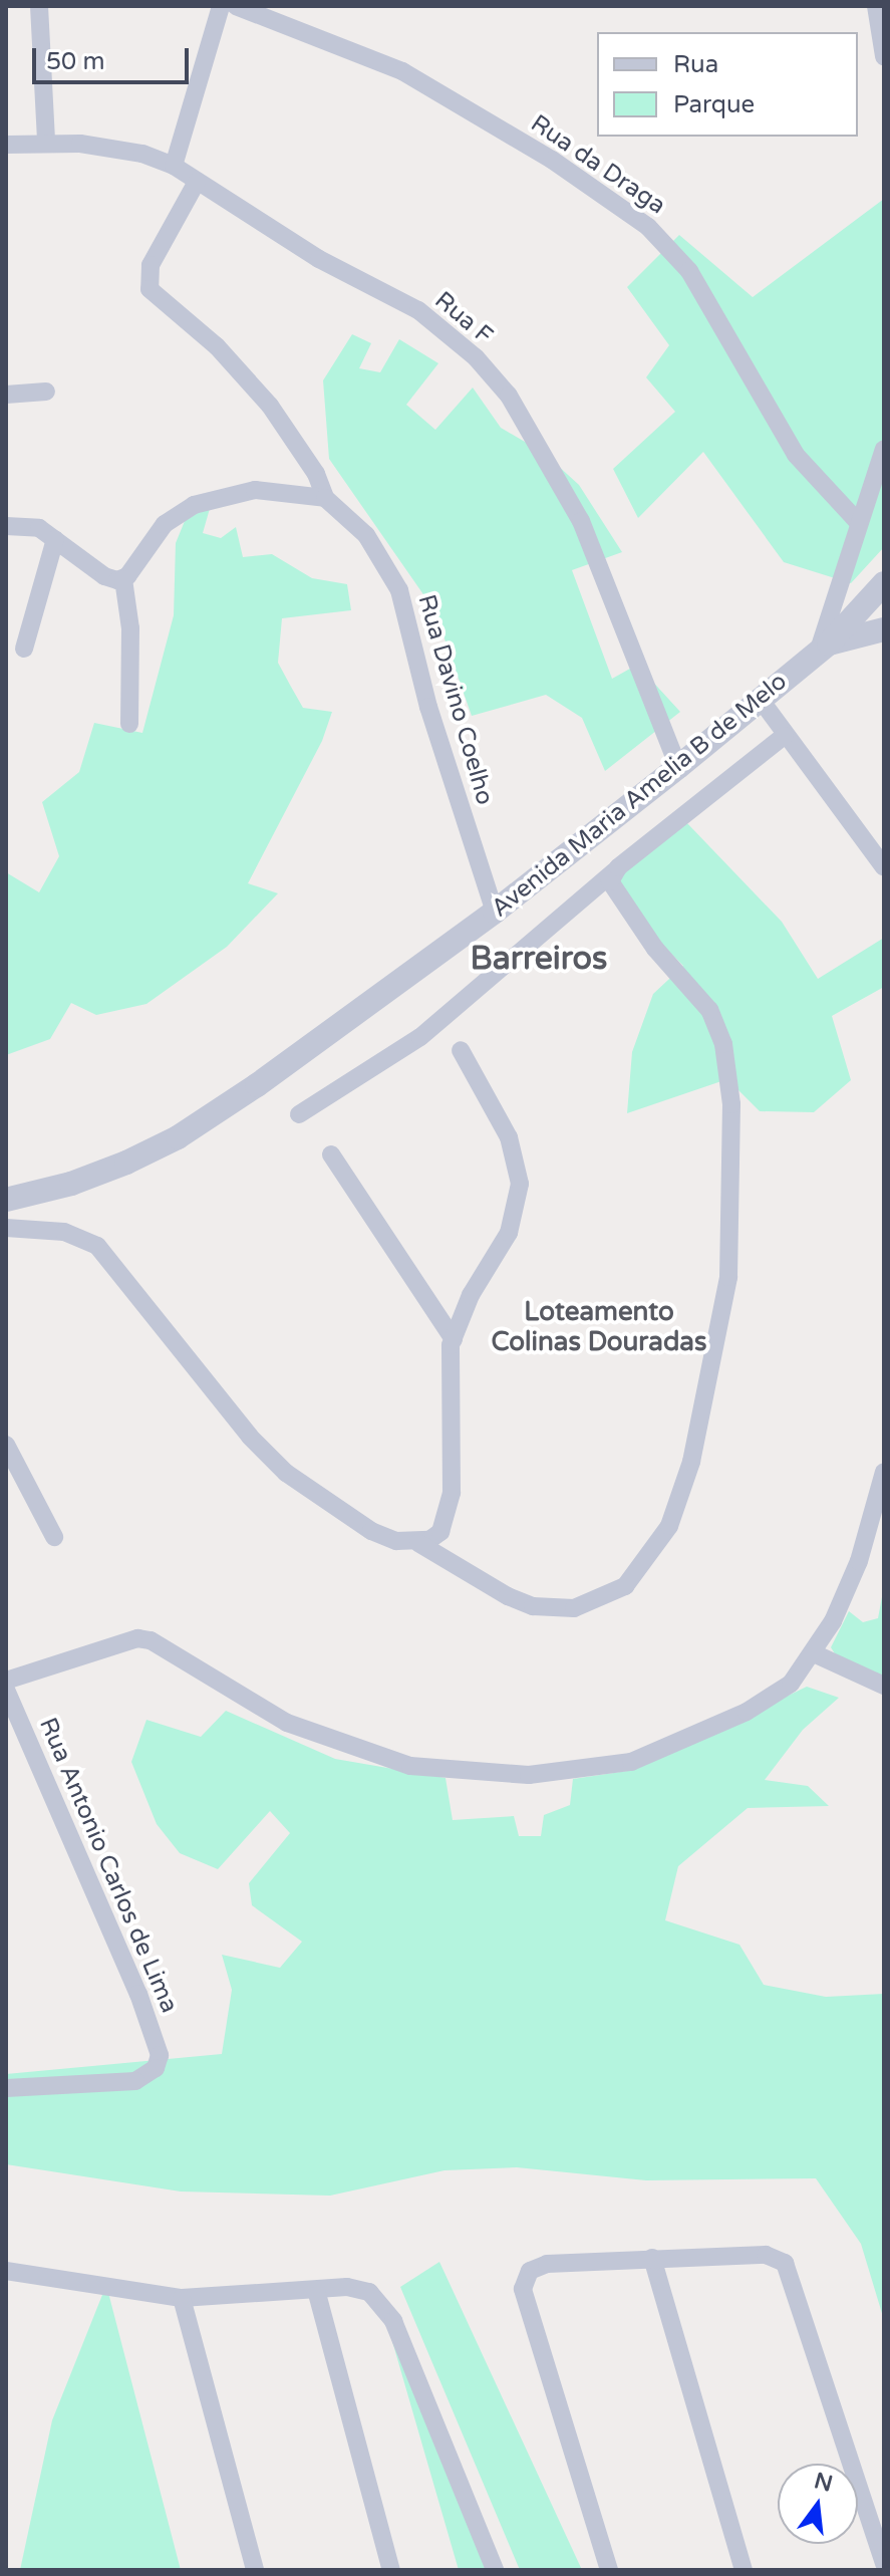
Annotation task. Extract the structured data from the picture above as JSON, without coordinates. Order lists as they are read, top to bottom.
{
  "streets": {
    "street": [
      "Rua da Draga",
      "Rua F",
      "Rua Davino Coelho",
      "Avenida Maria Amelia B de Melo",
      "Rua Antonio Carlos de Lima"
    ]
  },
  "crossings": [
    ["Rua F", "Avenida Maria Amelia B de Melo"],
    ["Rua Davino Coelho", "Avenida Maria Amelia B de Melo"]
  ],
  "districts": ["Barreiros", "Loteamento Colinas Douradas"],
  "legend": ["Rua", "Parque"],
  "scale_bar": "50 m",
  "north": "top"
}
